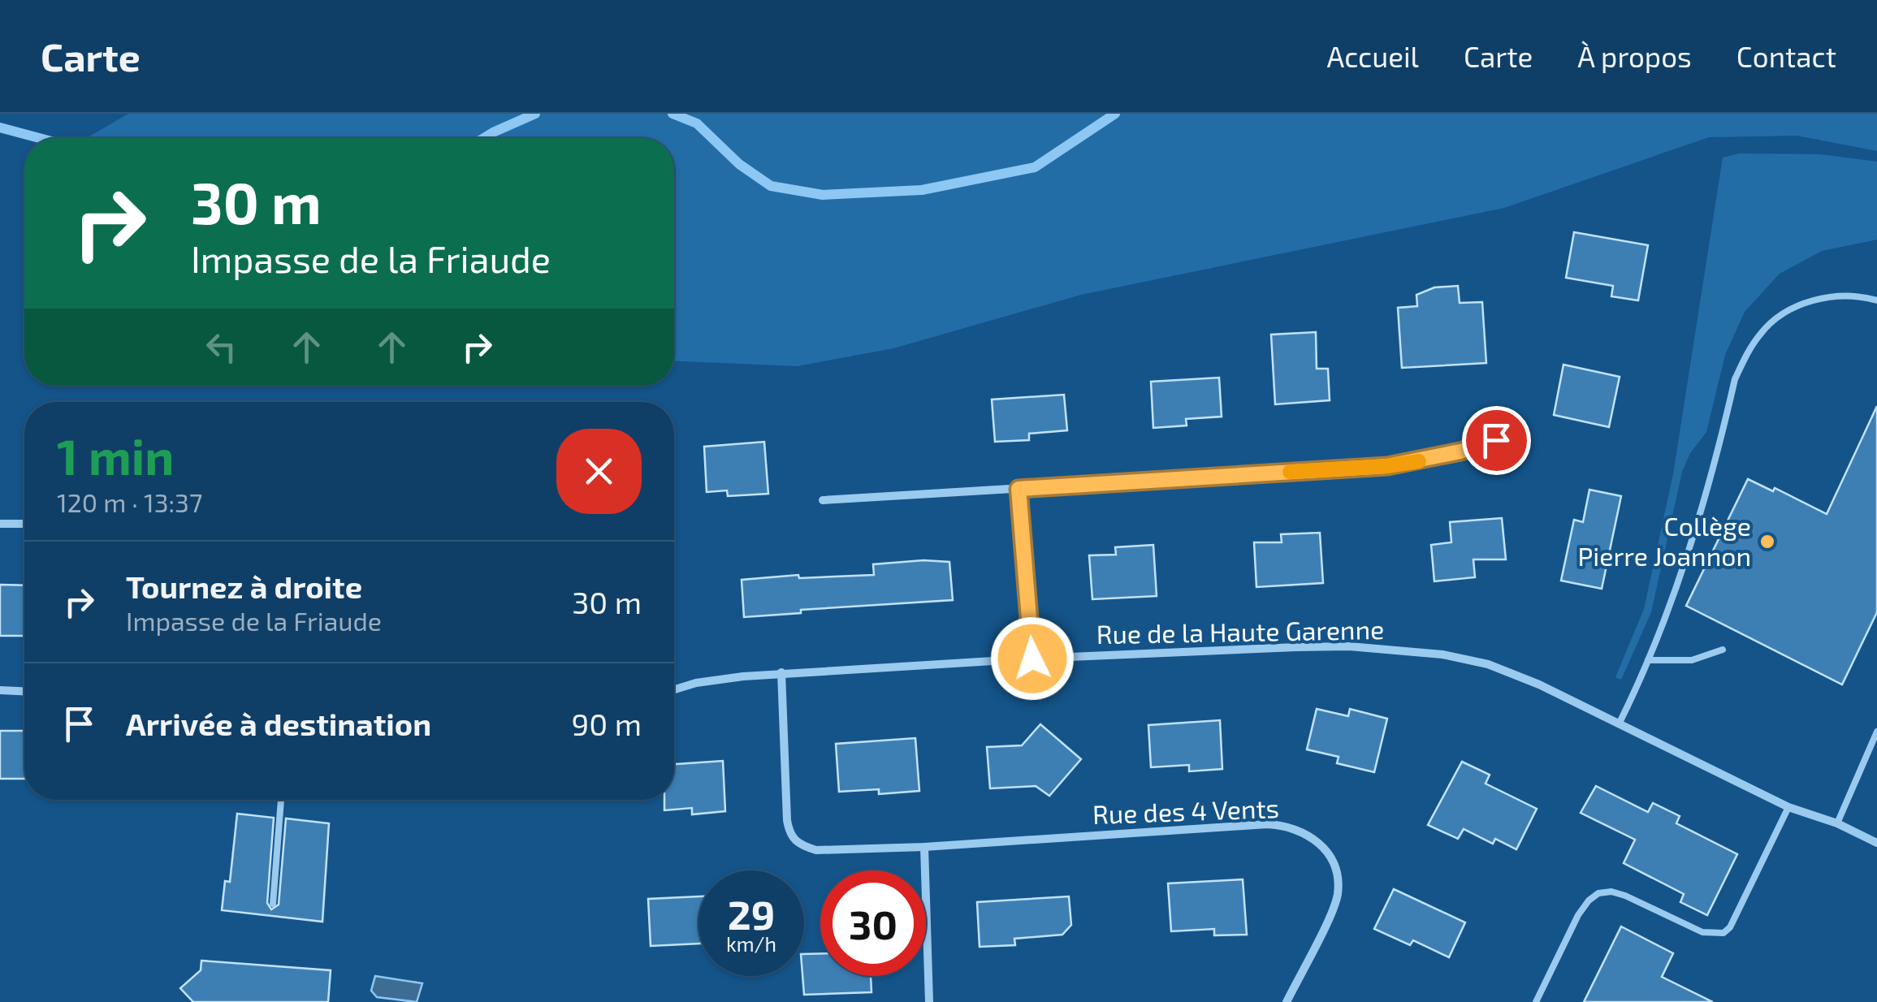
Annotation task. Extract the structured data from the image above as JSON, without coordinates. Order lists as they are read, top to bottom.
{
  "streets": {
    "street": ["Rue de la Haute Garenne", "Rue des 4 Vents"]
  },
  "crossings": [
    ["Rue de la Haute Garenne", "Rue des 4 Vents"]
  ],
  "places": ["Collège Pierre Joannon"],
  "page": {
    "header": "Carte",
    "nav": [
      "Accueil",
      "Carte",
      "À propos",
      "Contact"
    ],
    "turn": ["30 m", "Impasse de la Friaude"],
    "heading": ["1 min", "120 m · 13:37"],
    "list": [
      {
        "name": "Tournez à droite",
        "note": "Impasse de la Friaude",
        "value": "30 m"
      },
      {
        "name": "Arrivée à destination",
        "value": "90 m"
      }
    ],
    "speed": "29 km/h",
    "limit": "30"
  }
}
